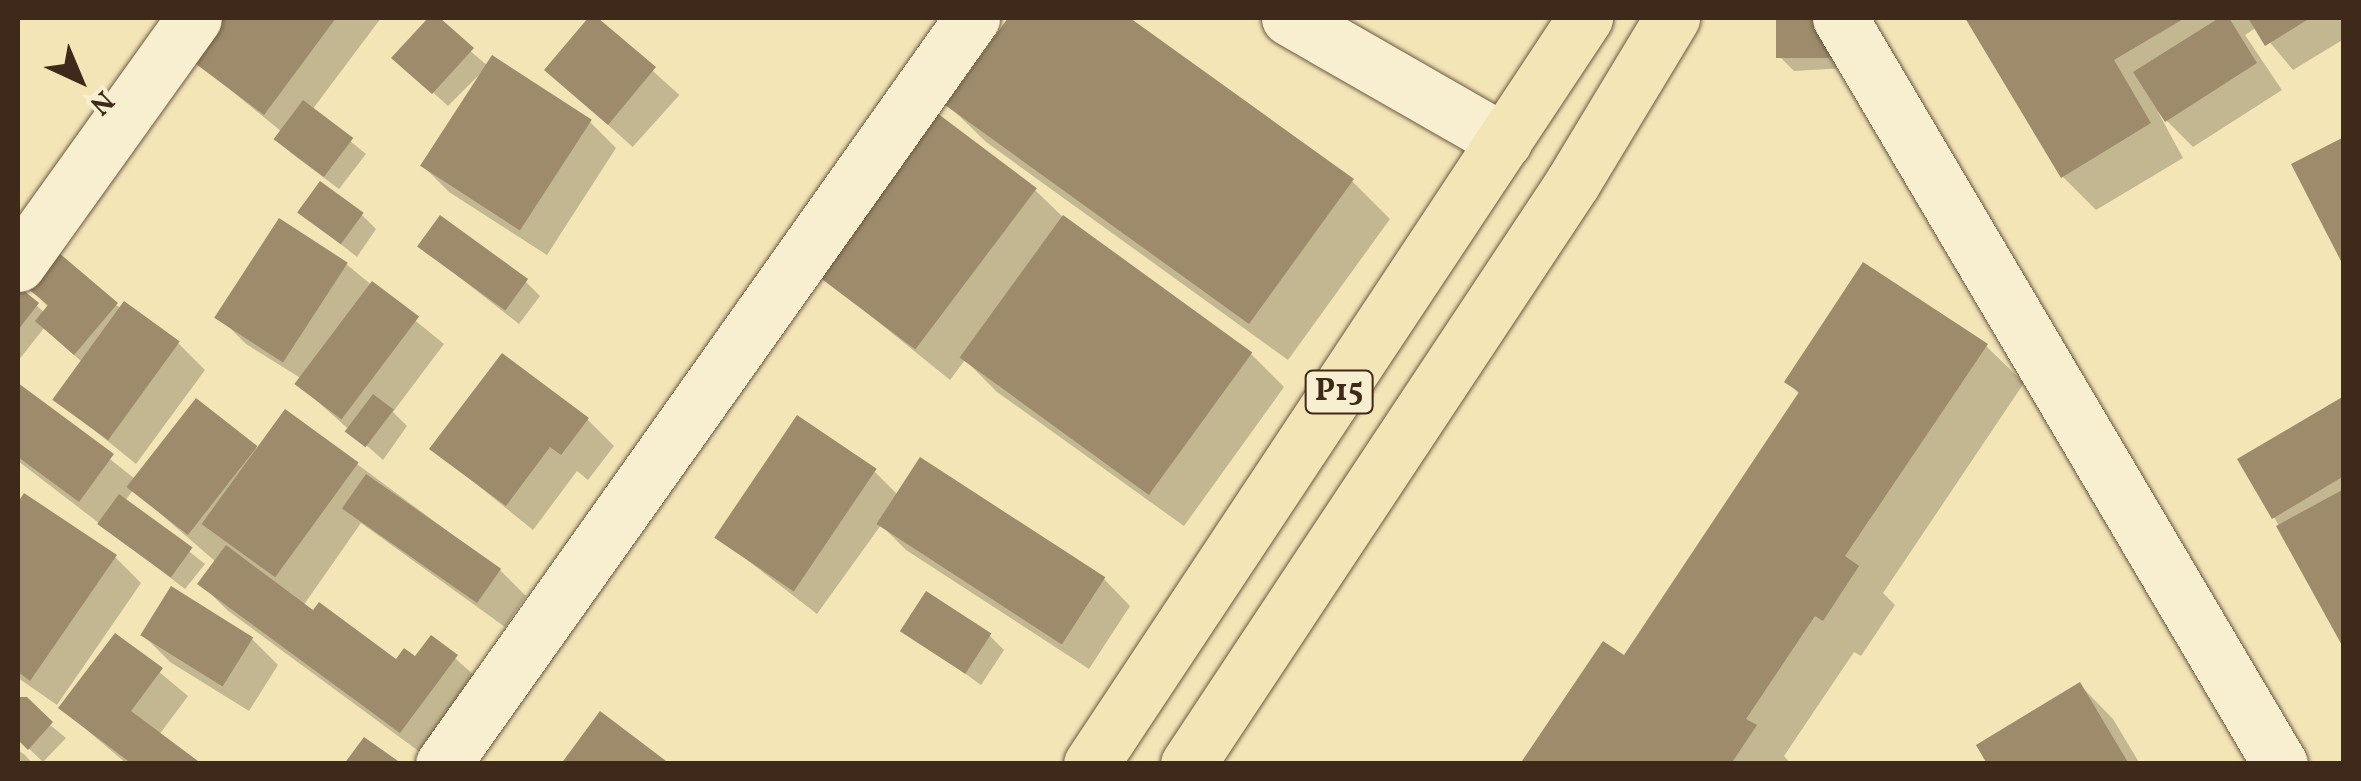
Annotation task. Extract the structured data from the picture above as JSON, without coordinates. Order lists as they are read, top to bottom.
{
  "streets": {
    "main road": ["P15"]
  },
  "north": "bottom right"
}
